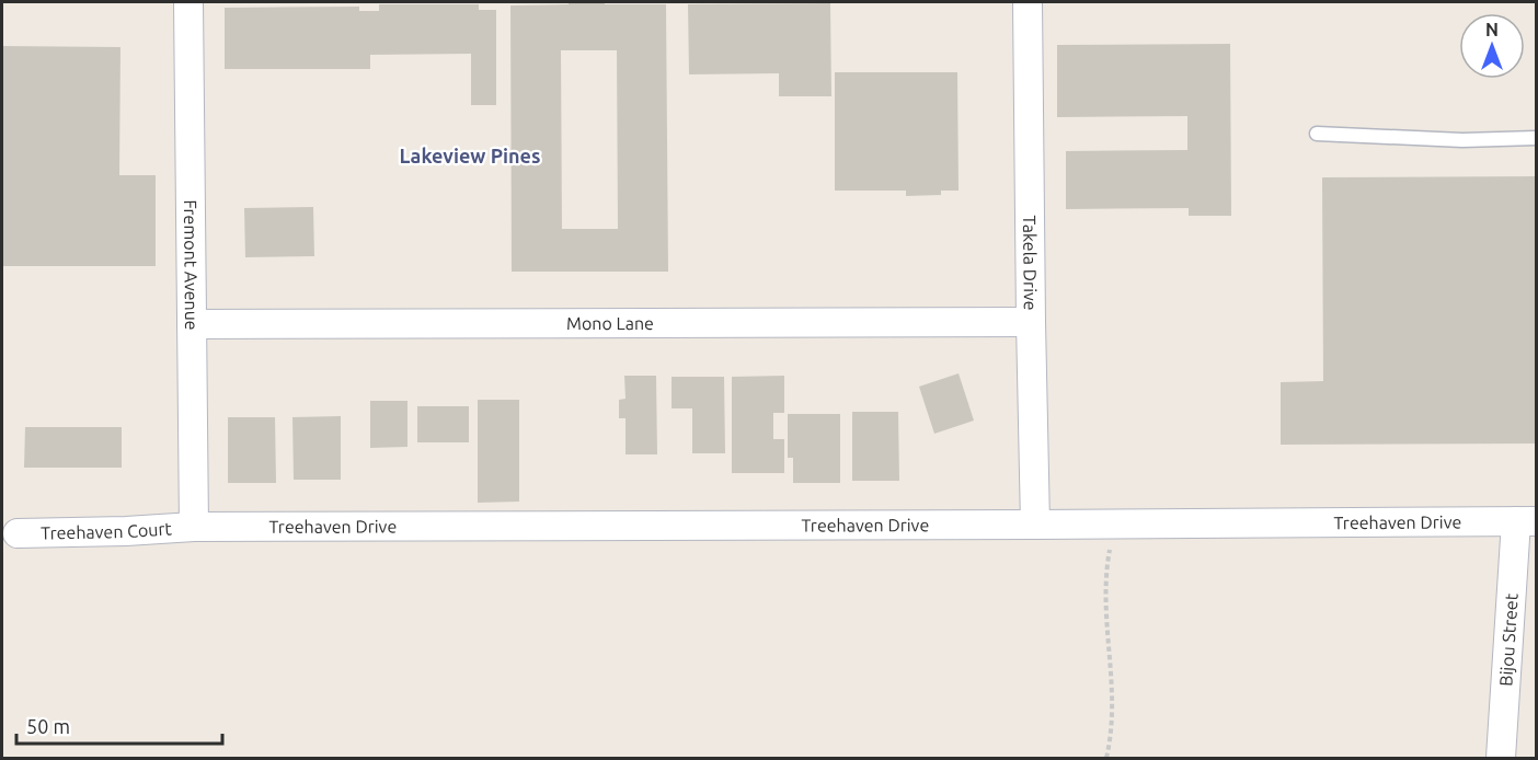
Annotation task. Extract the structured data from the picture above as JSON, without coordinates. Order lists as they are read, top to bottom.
{
  "streets": {
    "street": [
      "Takela Drive",
      "Fremont Avenue",
      "Mono Lane",
      "Treehaven Drive",
      "Treehaven Court",
      "Bijou Street"
    ]
  },
  "crossings": [
    ["Takela Drive", "Mono Lane"],
    ["Takela Drive", "Treehaven Drive"],
    ["Fremont Avenue", "Mono Lane"],
    ["Fremont Avenue", "Treehaven Drive"],
    ["Fremont Avenue", "Treehaven Court"],
    ["Treehaven Drive", "Treehaven Court"],
    ["Treehaven Drive", "Bijou Street"]
  ],
  "districts": ["Lakeview Pines"],
  "scale_bar": "50 m",
  "north": "top"
}
